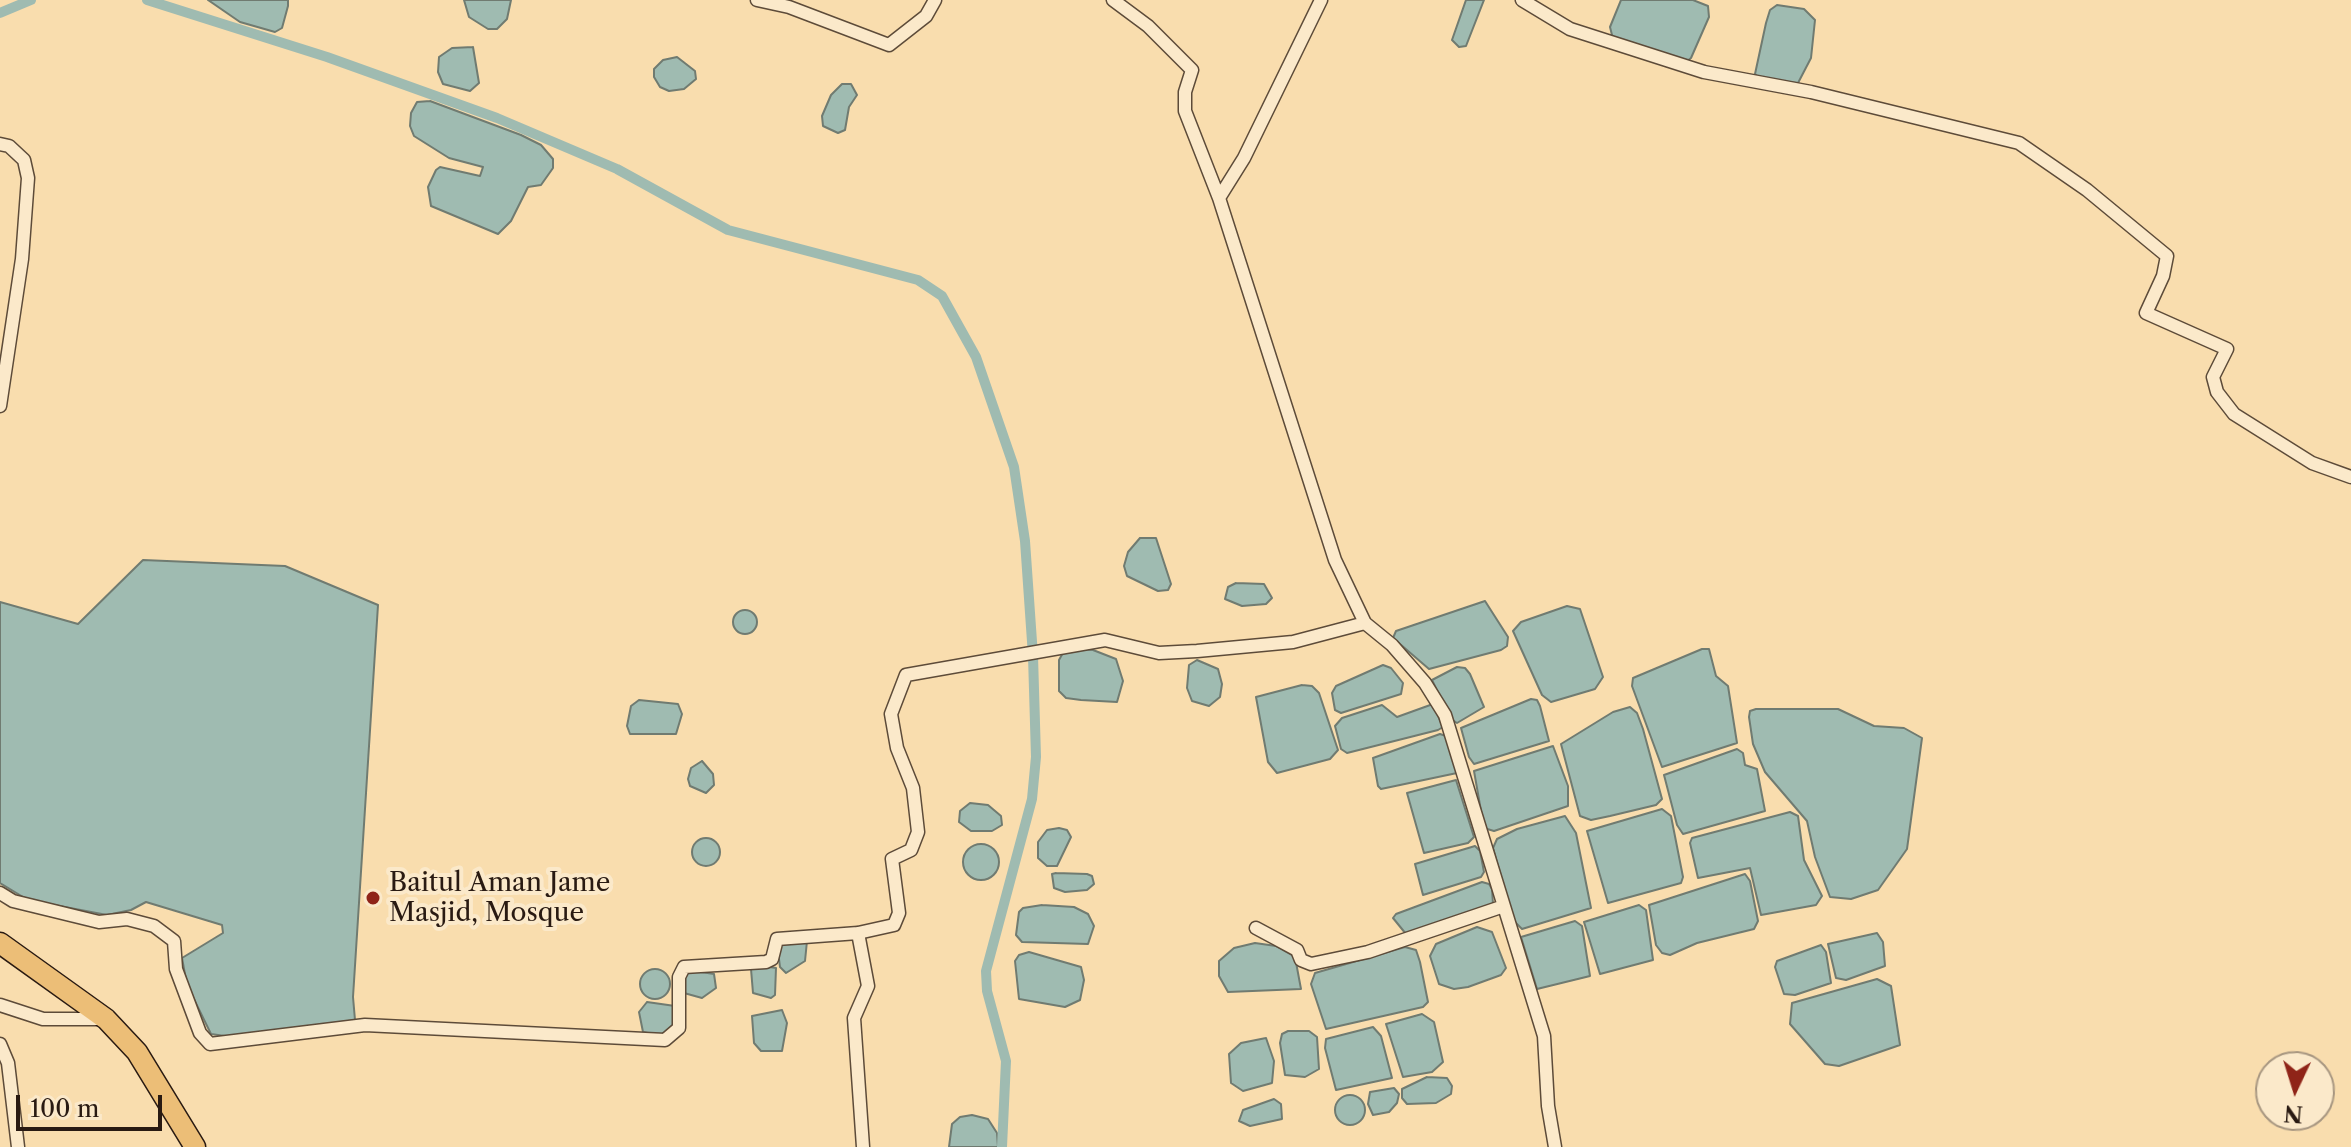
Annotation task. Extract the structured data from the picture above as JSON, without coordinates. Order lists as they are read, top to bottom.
{
  "places": ["Baitul Aman Jame Masjid, Mosque"],
  "scale_bar": "100 m",
  "north": "bottom"
}
